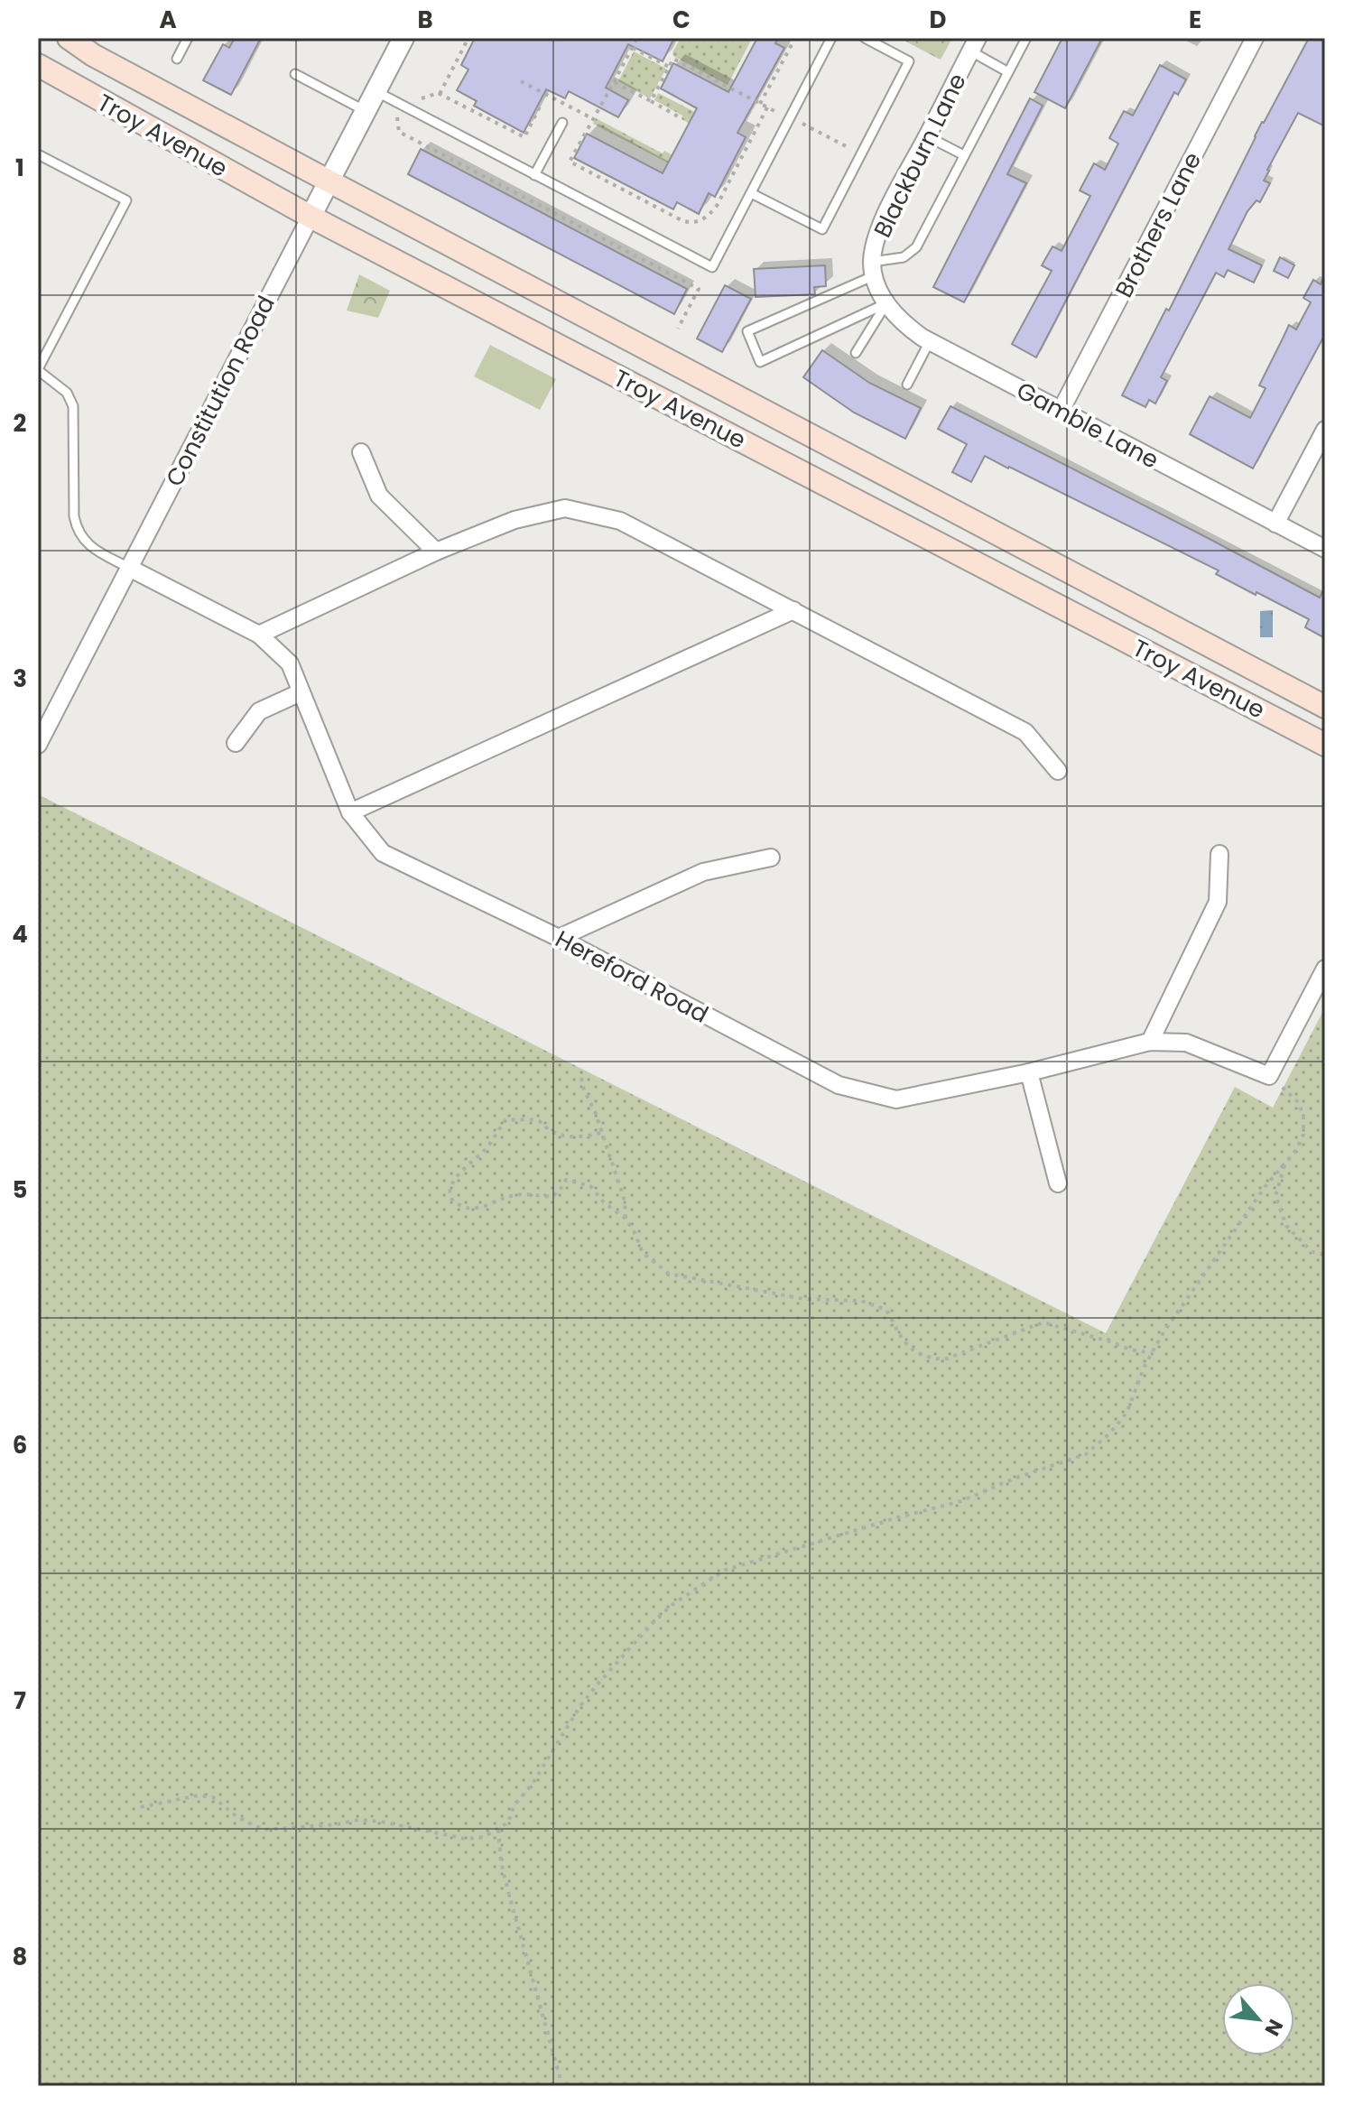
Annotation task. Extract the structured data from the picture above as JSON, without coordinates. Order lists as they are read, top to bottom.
{
  "streets": {
    "main road": ["Troy Avenue"],
    "street": [
      "Blackburn Lane",
      "Brothers Lane",
      "Constitution Road",
      "Gamble Lane",
      "Hereford Road"
    ]
  },
  "crossings": [
    ["Troy Avenue", "Constitution Road"],
    ["Blackburn Lane", "Gamble Lane"],
    ["Brothers Lane", "Gamble Lane"],
    ["Constitution Road", "Hereford Road"]
  ],
  "north": "bottom right",
  "grid": {
    "columns": [
      "A",
      "B",
      "C",
      "D",
      "E"
    ],
    "rows": [
      "1",
      "2",
      "3",
      "4",
      "5",
      "6",
      "7",
      "8"
    ]
  }
}
